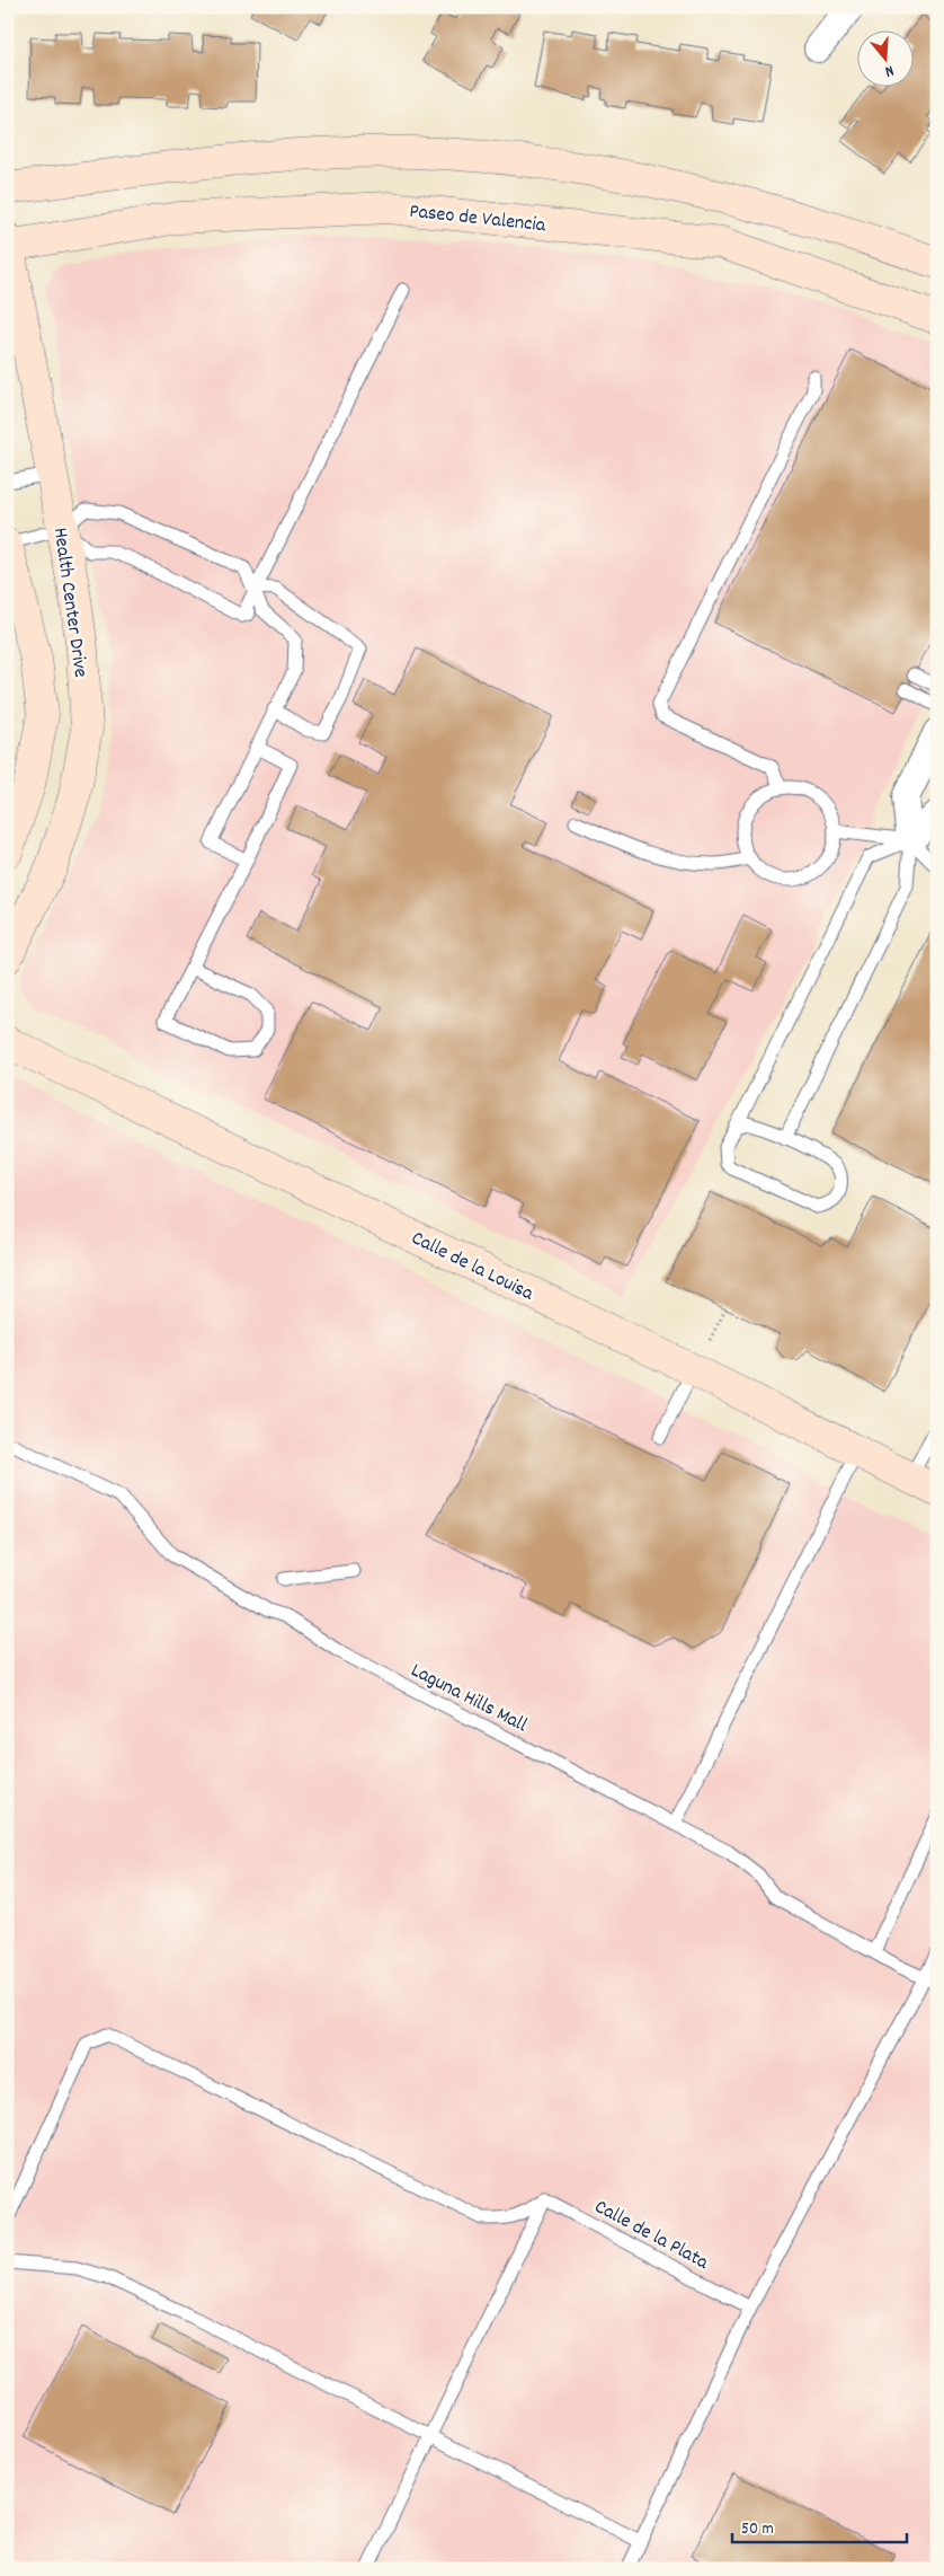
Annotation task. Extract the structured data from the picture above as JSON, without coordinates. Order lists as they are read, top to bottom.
{
  "streets": {
    "street": ["Paseo de Valencia", "Health Center Drive", "Calle de la Louisa"],
    "lane": ["Laguna Hills Mall", "Calle de la Plata"]
  },
  "crossings": [
    ["Paseo de Valencia", "Health Center Drive"]
  ],
  "scale_bar": "50 m",
  "north": "bottom"
}
